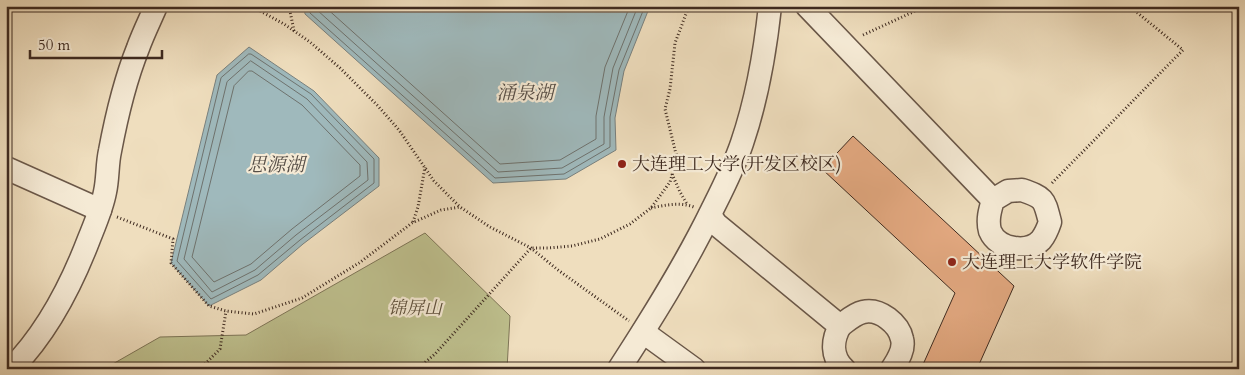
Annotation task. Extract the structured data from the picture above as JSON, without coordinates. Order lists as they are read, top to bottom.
{
  "water": ["涌泉湖", "思源湖"],
  "parks": ["锦屏山"],
  "places": ["大连理工大学(开发区校区)", "大连理工大学软件学院"],
  "scale_bar": "50 m"
}
